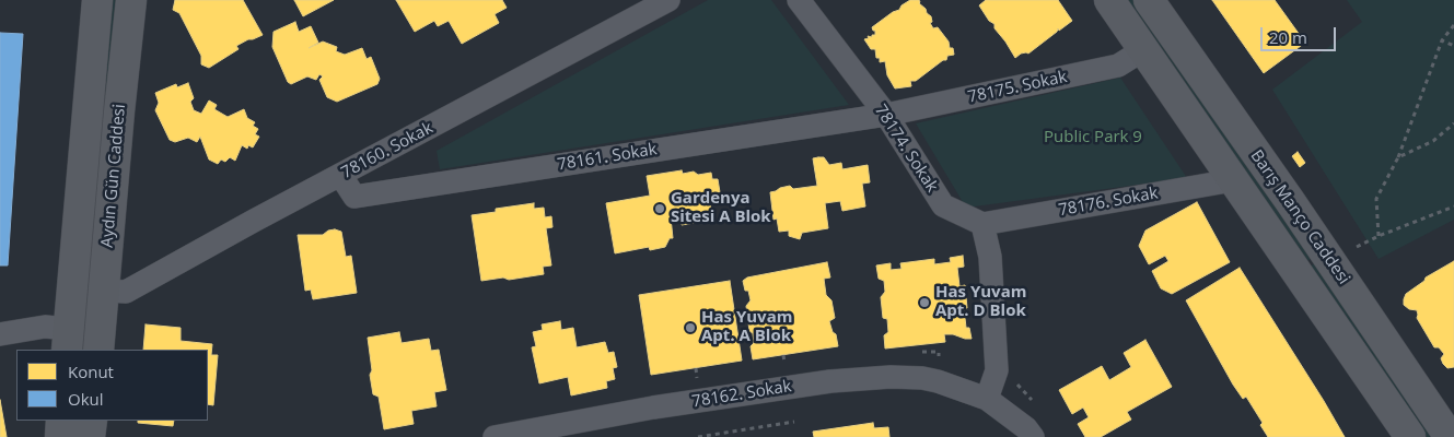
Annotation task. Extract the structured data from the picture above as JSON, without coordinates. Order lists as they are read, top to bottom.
{
  "streets": {
    "main road": ["Aydın Gün Caddesi", "Barış Manço Caddesi"],
    "street": [
      "78175. Sokak",
      "78174. Sokak",
      "78160. Sokak",
      "78161. Sokak",
      "78176. Sokak",
      "78162. Sokak"
    ]
  },
  "crossings": [
    ["78175. Sokak", "78174. Sokak"],
    ["78175. Sokak", "78161. Sokak"],
    ["78175. Sokak", "Barış Manço Caddesi"],
    ["78174. Sokak", "78161. Sokak"],
    ["78174. Sokak", "78176. Sokak"],
    ["78160. Sokak", "78161. Sokak"],
    ["78160. Sokak", "Aydın Gün Caddesi"],
    ["78176. Sokak", "Barış Manço Caddesi"]
  ],
  "parks": ["Public Park 9"],
  "places": ["Gardenya Sitesi A Blok", "Has Yuvam Apt. D Blok", "Has Yuvam Apt. A Blok"],
  "legend": ["Konut", "Okul"],
  "scale_bar": "20 m"
}
